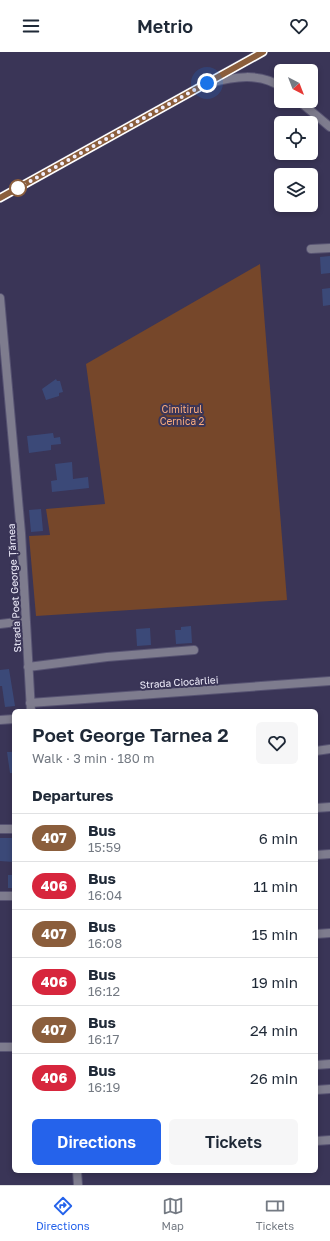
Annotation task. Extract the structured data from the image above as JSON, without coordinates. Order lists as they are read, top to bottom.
{
  "streets": {
    "street": ["Strada Poet George Țărnea", "Strada Ciocârliei"]
  },
  "crossings": [
    ["Strada Poet George Țărnea", "Strada Ciocârliei"]
  ],
  "parks": ["Cimitirul Cernica 2"],
  "lines": ["bus line 407"],
  "north": "bottom right",
  "page": {
    "header": "Metrio",
    "heading": [
      ["Poet George Tarnea 2", "Walk · 3 min · 180 m"],
      "Departures"
    ],
    "list": [
      {
        "mark": "407",
        "name": "Bus",
        "note": "15:59",
        "value": "6 min"
      },
      {
        "mark": "406",
        "name": "Bus",
        "note": "16:04",
        "value": "11 min"
      },
      {
        "mark": "407",
        "name": "Bus",
        "note": "16:08",
        "value": "15 min"
      },
      {
        "mark": "406",
        "name": "Bus",
        "note": "16:12",
        "value": "19 min"
      },
      {
        "mark": "407",
        "name": "Bus",
        "note": "16:17",
        "value": "24 min"
      },
      {
        "mark": "406",
        "name": "Bus",
        "note": "16:19",
        "value": "26 min"
      }
    ],
    "buttons": ["Directions", "Tickets"],
    "tabs": ["Directions", "Map", "Tickets"]
  }
}
